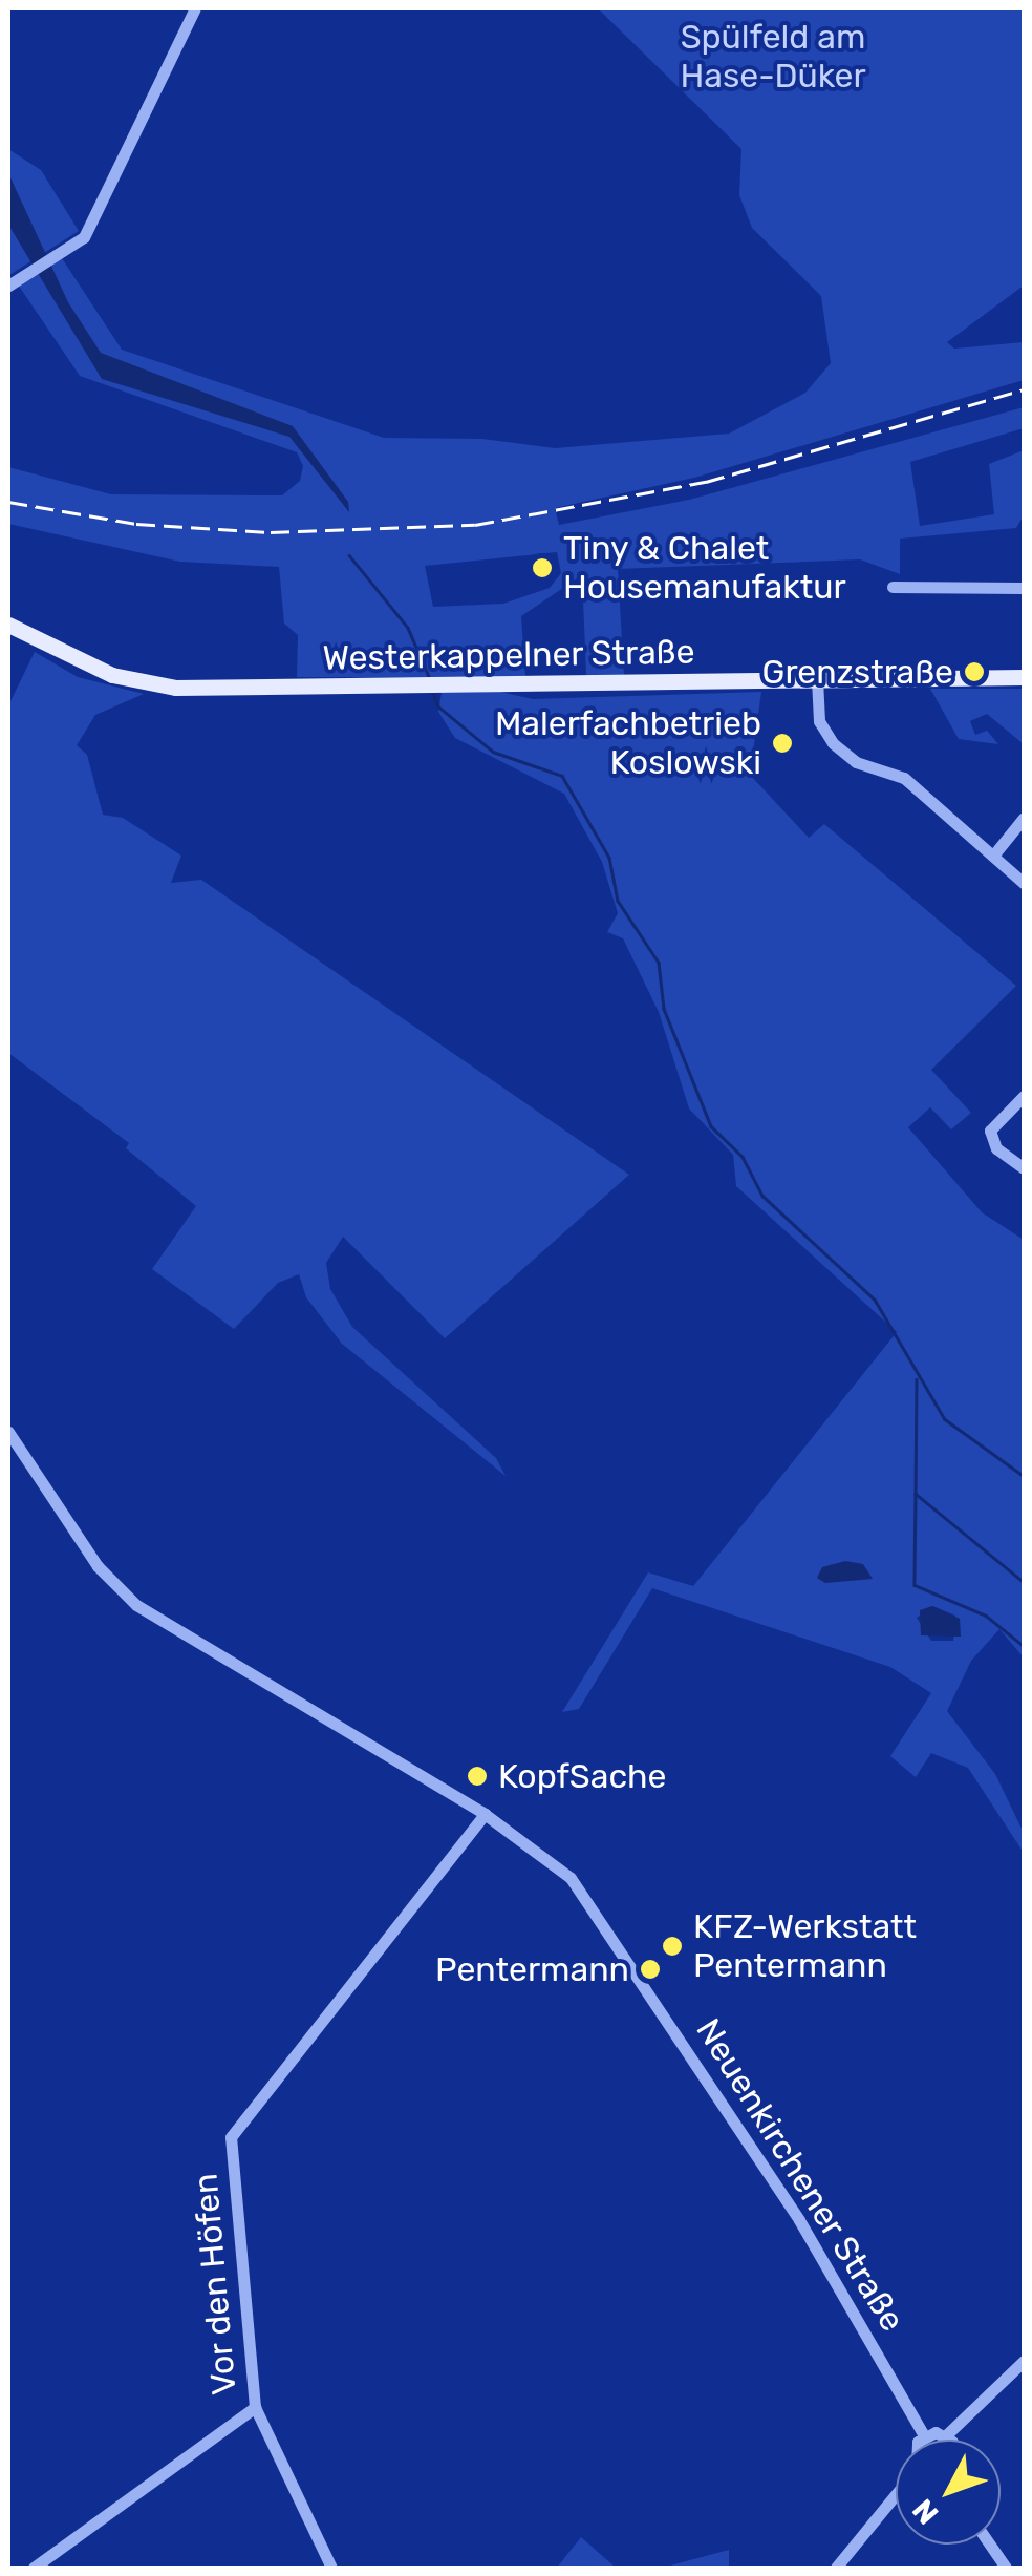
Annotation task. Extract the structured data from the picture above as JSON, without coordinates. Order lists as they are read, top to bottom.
{
  "streets": {
    "main road": ["Westerkappelner Straße"],
    "street": ["Neuenkirchener Straße", "Vor den Höfen"]
  },
  "crossings": [
    ["Neuenkirchener Straße", "Vor den Höfen"]
  ],
  "parks": ["Spülfeld am Hase-Düker"],
  "places": [
    "Tiny & Chalet Housemanufaktur",
    "Grenzstraße",
    "Malerfachbetrieb Koslowski",
    "KopfSache",
    "KFZ-Werkstatt Pentermann",
    "Pentermann"
  ],
  "north": "bottom left"
}
